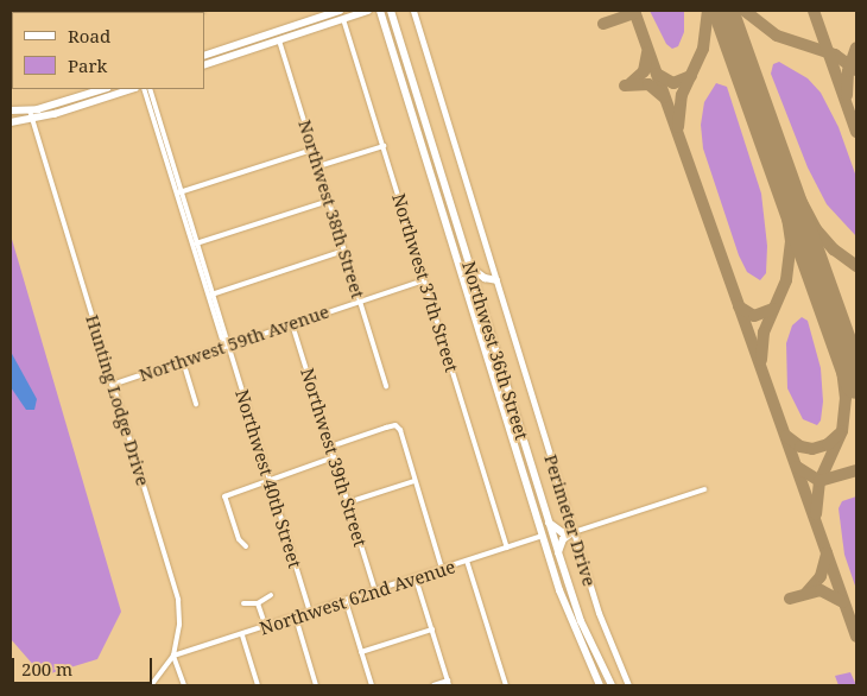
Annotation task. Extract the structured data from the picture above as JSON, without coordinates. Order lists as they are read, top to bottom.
{
  "streets": {
    "main road": ["Northwest 36th Street"],
    "street": [
      "Northwest 38th Street",
      "Northwest 37th Street",
      "Northwest 59th Avenue",
      "Hunting Lodge Drive",
      "Northwest 39th Street",
      "Northwest 40th Street",
      "Perimeter Drive",
      "Northwest 62nd Avenue"
    ]
  },
  "crossings": [
    ["Northwest 38th Street", "Northwest 59th Avenue"],
    ["Northwest 37th Street", "Northwest 59th Avenue"],
    ["Northwest 37th Street", "Northwest 62nd Avenue"],
    ["Northwest 59th Avenue", "Hunting Lodge Drive"],
    ["Northwest 59th Avenue", "Northwest 39th Street"],
    ["Northwest 59th Avenue", "Northwest 40th Street"],
    ["Northwest 36th Street", "Northwest 62nd Avenue"],
    ["Hunting Lodge Drive", "Northwest 62nd Avenue"],
    ["Northwest 39th Street", "Northwest 62nd Avenue"],
    ["Northwest 40th Street", "Northwest 62nd Avenue"]
  ],
  "legend": ["Road", "Park"],
  "scale_bar": "200 m"
}
